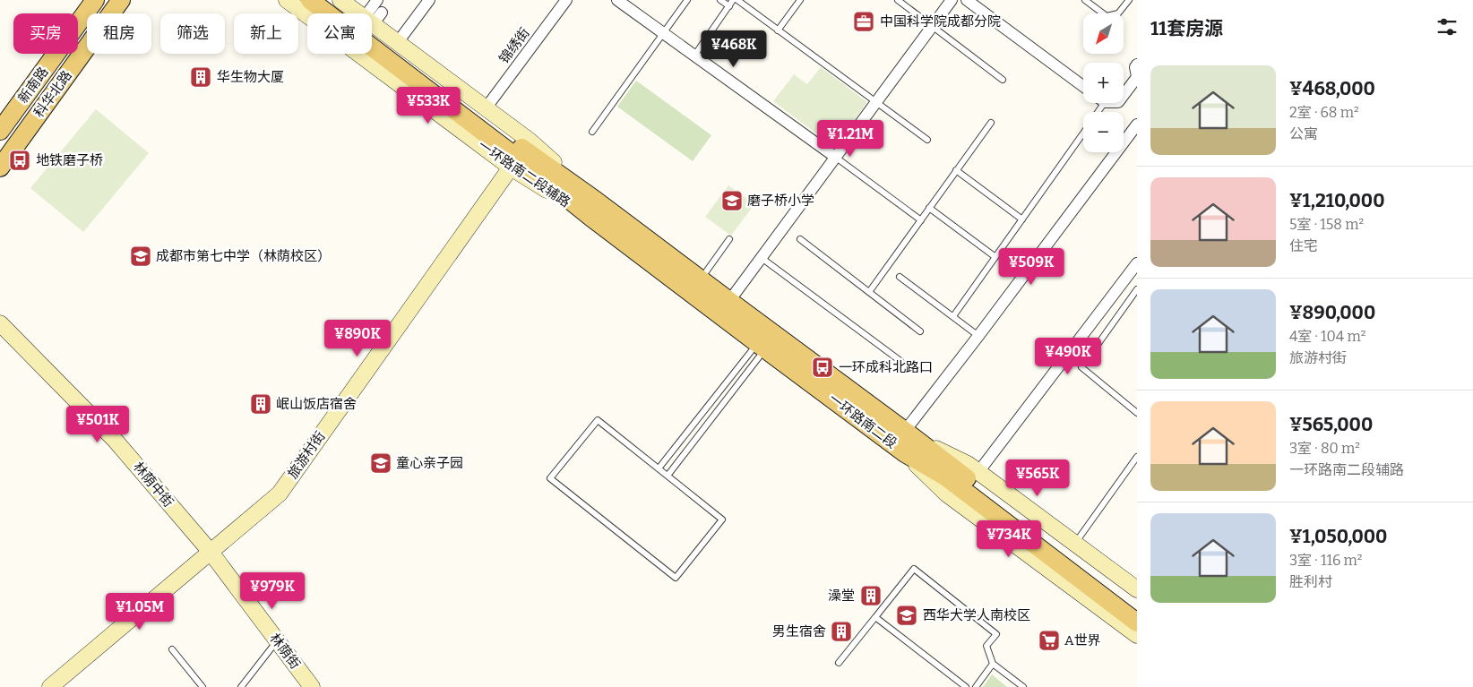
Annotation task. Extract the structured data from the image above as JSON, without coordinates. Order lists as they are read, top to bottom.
{
  "streets": {
    "main road": [
      "新南路",
      "科华北路",
      "一环路南二段辅路",
      "一环路南二段",
      "旅游村街",
      "林荫中街",
      "林荫街"
    ],
    "street": ["锦绣街"]
  },
  "crossings": [
    ["锦绣街", "一环路南二段辅路"],
    ["新南路", "科华北路"],
    ["一环路南二段辅路", "一环路南二段"],
    ["一环路南二段辅路", "旅游村街"],
    ["旅游村街", "林荫中街"],
    ["旅游村街", "林荫街"],
    ["林荫中街", "林荫街"]
  ],
  "places": {
    "office": ["中国科学院成都分院"],
    "building": [
      "华生物大厦",
      "岷山饭店宿舍",
      "澡堂",
      "男生宿舍"
    ],
    "bus stop": ["地铁磨子桥", "一环成科北路口"],
    "school or university": [
      "磨子桥小学",
      "成都市第七中学（林荫校区）",
      "童心亲子园",
      "西华大学人南校区"
    ],
    "supermarket": ["A世界"]
  },
  "north": "bottom left",
  "page": {
    "heading": "11套房源",
    "map_buttons": ["+", "−"],
    "chip": [
      "买房",
      "租房",
      "筛选",
      "新上",
      "公寓"
    ],
    "price": [
      "¥468K",
      "¥533K",
      "¥1.21M",
      "¥509K",
      "¥890K",
      "¥490K",
      "¥501K",
      "¥565K",
      "¥734K",
      "¥979K",
      "¥1.05M"
    ],
    "list": [
      {
        "name": "¥468,000",
        "note": "2室 · 68 m² · 公寓"
      },
      {
        "name": "¥1,210,000",
        "note": "5室 · 158 m² · 住宅"
      },
      {
        "name": "¥890,000",
        "note": "4室 · 104 m² · 旅游村街"
      },
      {
        "name": "¥565,000",
        "note": "3室 · 80 m² · 一环路南二段辅路"
      },
      {
        "name": "¥1,050,000",
        "note": "3室 · 116 m² · 胜利村"
      }
    ]
  }
}
